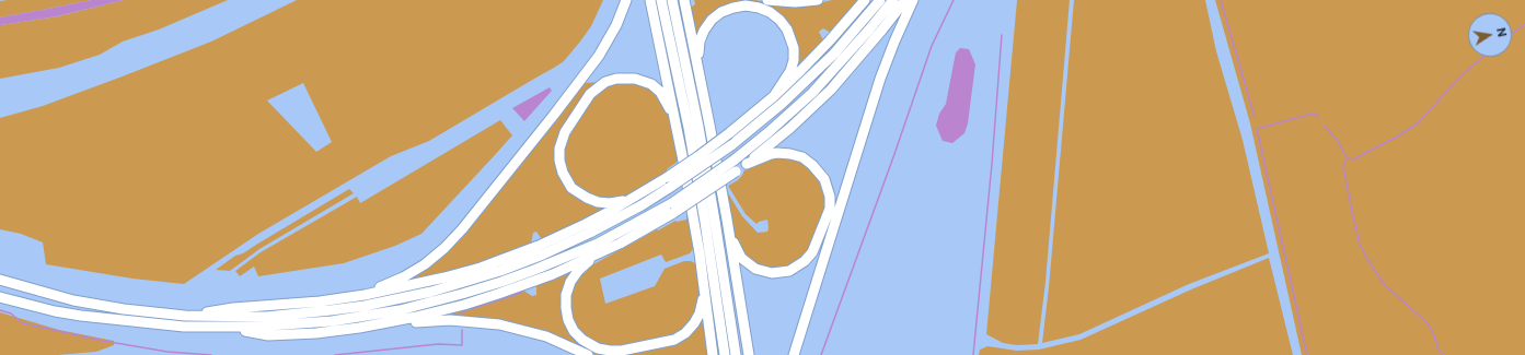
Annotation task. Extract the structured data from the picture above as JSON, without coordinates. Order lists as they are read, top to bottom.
{
  "north": "right"
}
